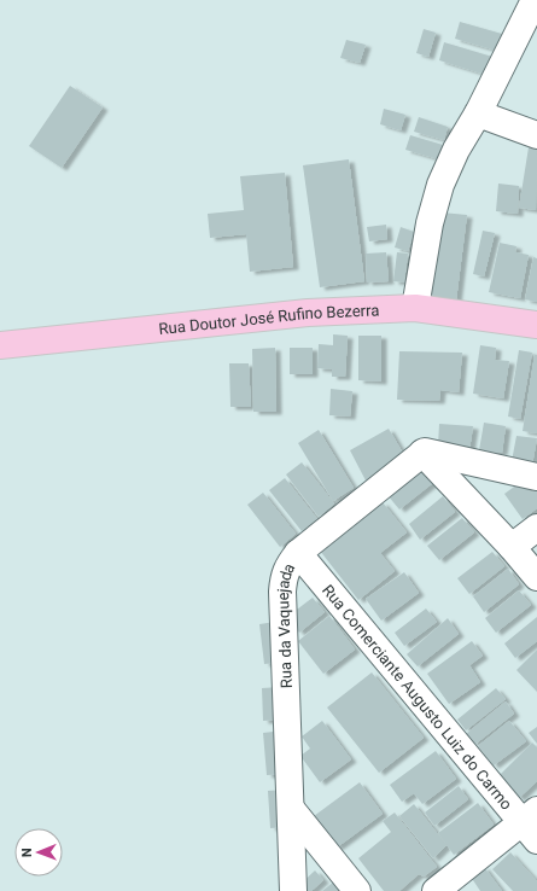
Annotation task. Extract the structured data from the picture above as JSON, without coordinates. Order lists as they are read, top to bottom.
{
  "streets": {
    "main road": ["Rua Doutor José Rufino Bezerra"],
    "street": ["Rua da Vaquejada", "Rua Comerciante Augusto Luiz do Carmo"]
  },
  "crossings": [
    ["Rua da Vaquejada", "Rua Comerciante Augusto Luiz do Carmo"]
  ],
  "north": "left"
}
